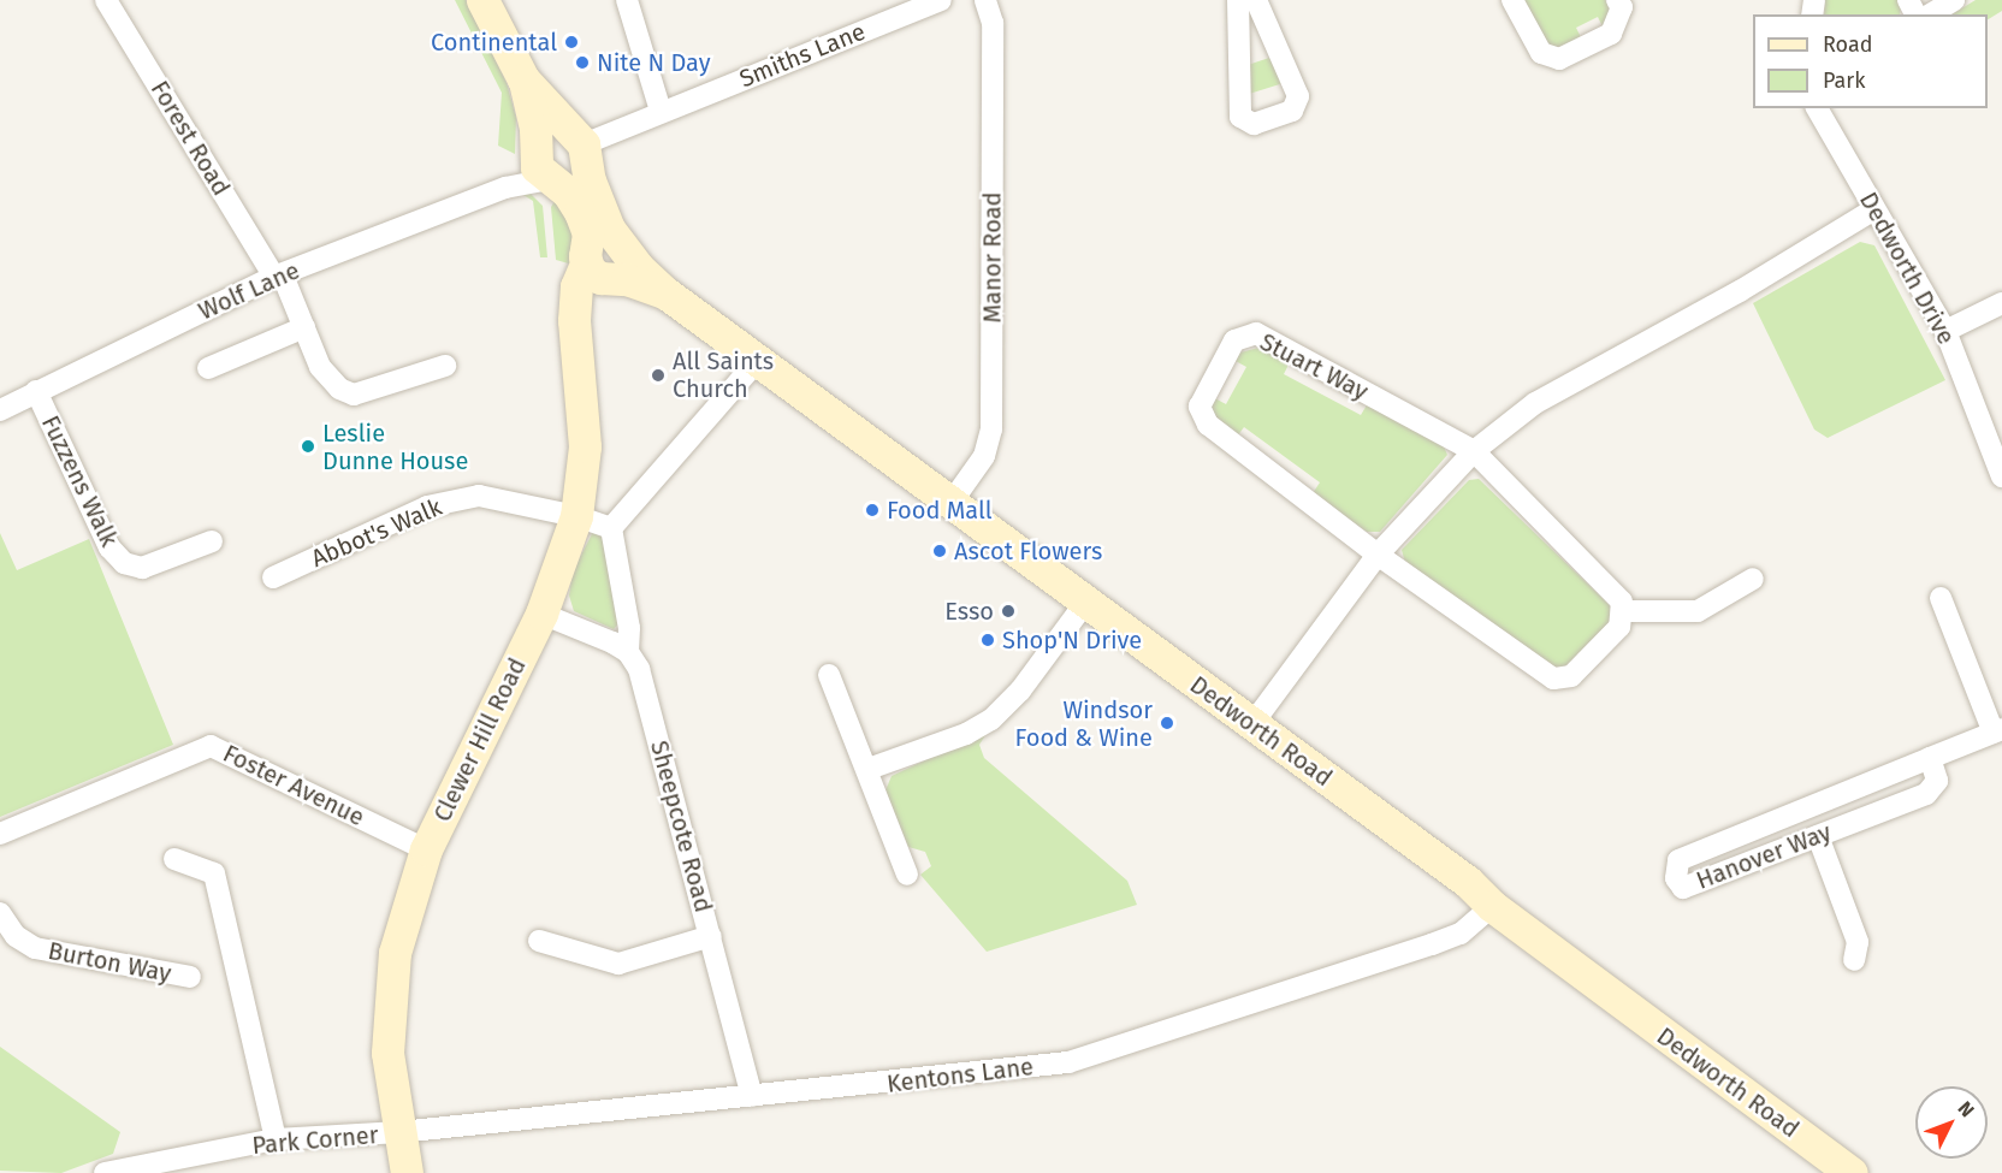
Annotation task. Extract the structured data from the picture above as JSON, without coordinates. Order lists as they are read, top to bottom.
{
  "streets": {
    "main road": ["Dedworth Road", "Clewer Hill Road"],
    "street": [
      "Smiths Lane",
      "Forest Road",
      "Manor Road",
      "Dedworth Drive",
      "Wolf Lane",
      "Stuart Way",
      "Fuzzens Walk",
      "Abbot's Walk",
      "Foster Avenue",
      "Sheepcote Road",
      "Hanover Way",
      "Burton Way",
      "Kentons Lane",
      "Park Corner"
    ]
  },
  "crossings": [
    ["Smiths Lane", "Dedworth Road"],
    ["Forest Road", "Wolf Lane"],
    ["Manor Road", "Dedworth Road"],
    ["Wolf Lane", "Fuzzens Walk"],
    ["Wolf Lane", "Dedworth Road"],
    ["Abbot's Walk", "Clewer Hill Road"],
    ["Dedworth Road", "Clewer Hill Road"],
    ["Dedworth Road", "Kentons Lane"],
    ["Clewer Hill Road", "Foster Avenue"],
    ["Clewer Hill Road", "Kentons Lane"],
    ["Clewer Hill Road", "Park Corner"],
    ["Sheepcote Road", "Kentons Lane"],
    ["Kentons Lane", "Park Corner"]
  ],
  "places": [
    "Continental",
    "Nite N Day",
    "All Saints Church",
    "Leslie Dunne House",
    "Food Mall",
    "Ascot Flowers",
    "Esso",
    "Shop'N Drive",
    "Windsor Food & Wine"
  ],
  "legend": ["Road", "Park"],
  "north": "top right"
}
